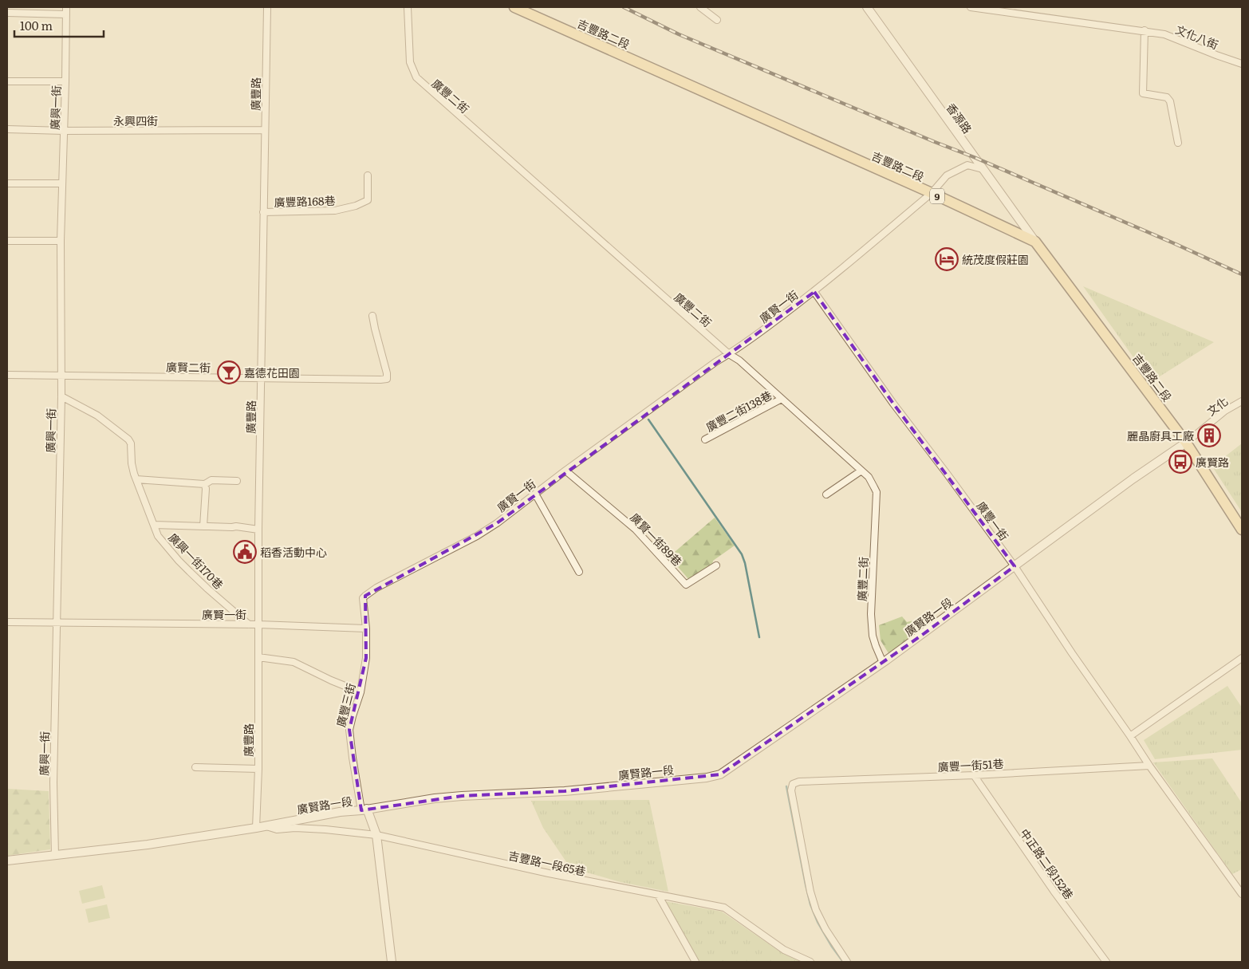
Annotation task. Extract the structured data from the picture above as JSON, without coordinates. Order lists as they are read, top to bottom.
{
  "streets": {
    "main road": ["吉豐路二段", "9"],
    "street": [
      "文化八街",
      "廣豐路",
      "廣豐二街",
      "廣興一街",
      "香源路",
      "永興四街",
      "廣豐路168巷",
      "廣賢一街",
      "廣賢二街",
      "文化",
      "廣豐二街138巷",
      "廣豐一街",
      "廣賢一街89巷",
      "廣興一街170巷",
      "廣賢路一段",
      "廣豐三街",
      "廣豐一街51巷",
      "吉豐路一段65巷",
      "中正路二段152巷"
    ]
  },
  "crossings": [
    ["吉豐路二段", "香源路"],
    ["吉豐路二段", "廣賢一街"],
    ["吉豐路二段", "文化"],
    ["吉豐路二段", "廣賢路一段"],
    ["廣豐路", "永興四街"],
    ["廣豐路", "廣豐路168巷"],
    ["廣豐路", "廣賢一街"],
    ["廣豐路", "廣賢二街"],
    ["廣豐路", "廣賢路一段"],
    ["廣豐二街", "廣賢一街"],
    ["廣豐二街", "廣豐二街138巷"],
    ["廣豐二街", "廣賢路一段"],
    ["廣興一街", "永興四街"],
    ["廣興一街", "廣賢一街"],
    ["廣興一街", "廣賢二街"],
    ["廣興一街", "廣興一街170巷"],
    ["廣興一街", "廣賢路一段"],
    ["香源路", "廣賢一街"],
    ["廣賢一街", "廣豐一街"],
    ["廣賢一街", "廣賢一街89巷"],
    ["廣賢一街", "廣興一街170巷"],
    ["廣賢一街", "廣豐三街"],
    ["文化", "廣賢路一段"],
    ["廣豐一街", "廣賢路一段"],
    ["廣豐一街", "廣豐一街51巷"],
    ["廣賢路一段", "廣豐三街"],
    ["廣賢路一段", "吉豐路一段65巷"],
    ["廣豐三街", "吉豐路一段65巷"],
    ["廣豐一街51巷", "中正路二段152巷"]
  ],
  "places": {
    "hotel": ["統茂度假莊園"],
    "bar": ["嘉德花田園"],
    "building": ["麗晶廚具工廠"],
    "bus stop": ["廣賢路"],
    "public building": ["稻香活動中心"]
  },
  "scale_bar": "100 m"
}
